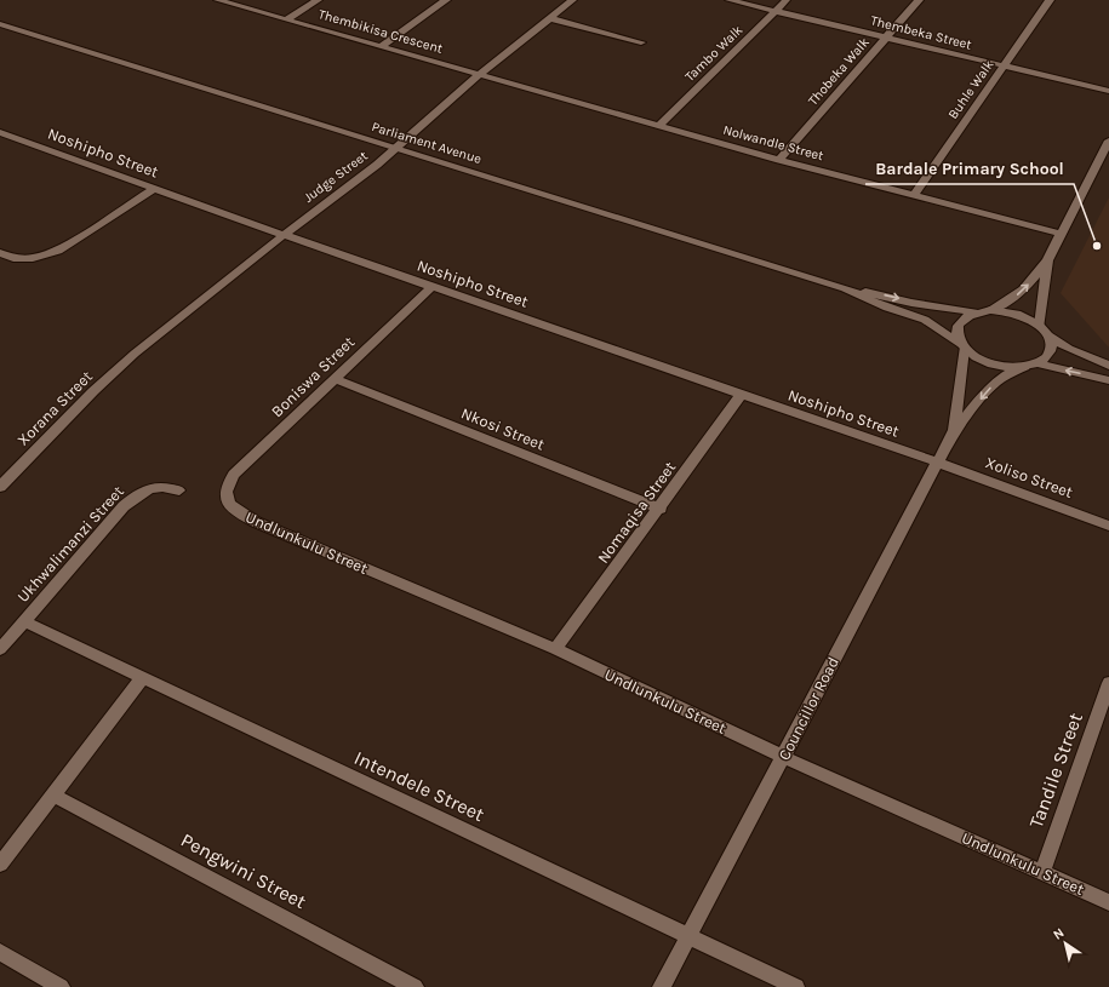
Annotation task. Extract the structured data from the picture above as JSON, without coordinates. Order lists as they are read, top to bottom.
{
  "streets": {
    "street": [
      "Thembikisa Crescent",
      "Thembeka Street",
      "Tambo Walk",
      "Thobeka Walk",
      "Buhle Walk",
      "Parliament Avenue",
      "Nolwandle Street",
      "Noshipho Street",
      "Judge Street",
      "Boniswa Street",
      "Xorana Street",
      "Nkosi Street",
      "Xoliso Street",
      "Nomaqisa Street",
      "Undlunkulu Street",
      "Ukhwalimanzi Street",
      "Councillor Road",
      "Tandile Street",
      "Intendele Street",
      "Pengwini Street"
    ]
  },
  "crossings": [
    ["Thembikisa Crescent", "Nolwandle Street"],
    ["Thembikisa Crescent", "Judge Street"],
    ["Thembeka Street", "Tambo Walk"],
    ["Thembeka Street", "Thobeka Walk"],
    ["Thembeka Street", "Buhle Walk"],
    ["Tambo Walk", "Nolwandle Street"],
    ["Thobeka Walk", "Nolwandle Street"],
    ["Buhle Walk", "Nolwandle Street"],
    ["Parliament Avenue", "Judge Street"],
    ["Parliament Avenue", "Councillor Road"],
    ["Nolwandle Street", "Judge Street"],
    ["Noshipho Street", "Judge Street"],
    ["Noshipho Street", "Boniswa Street"],
    ["Noshipho Street", "Xoliso Street"],
    ["Noshipho Street", "Nomaqisa Street"],
    ["Noshipho Street", "Councillor Road"],
    ["Judge Street", "Xorana Street"],
    ["Boniswa Street", "Nkosi Street"],
    ["Boniswa Street", "Undlunkulu Street"],
    ["Nkosi Street", "Nomaqisa Street"],
    ["Xoliso Street", "Councillor Road"],
    ["Nomaqisa Street", "Undlunkulu Street"],
    ["Undlunkulu Street", "Councillor Road"],
    ["Undlunkulu Street", "Tandile Street"],
    ["Ukhwalimanzi Street", "Intendele Street"],
    ["Councillor Road", "Intendele Street"]
  ],
  "places": ["Bardale Primary School"],
  "north": "top left"
}
